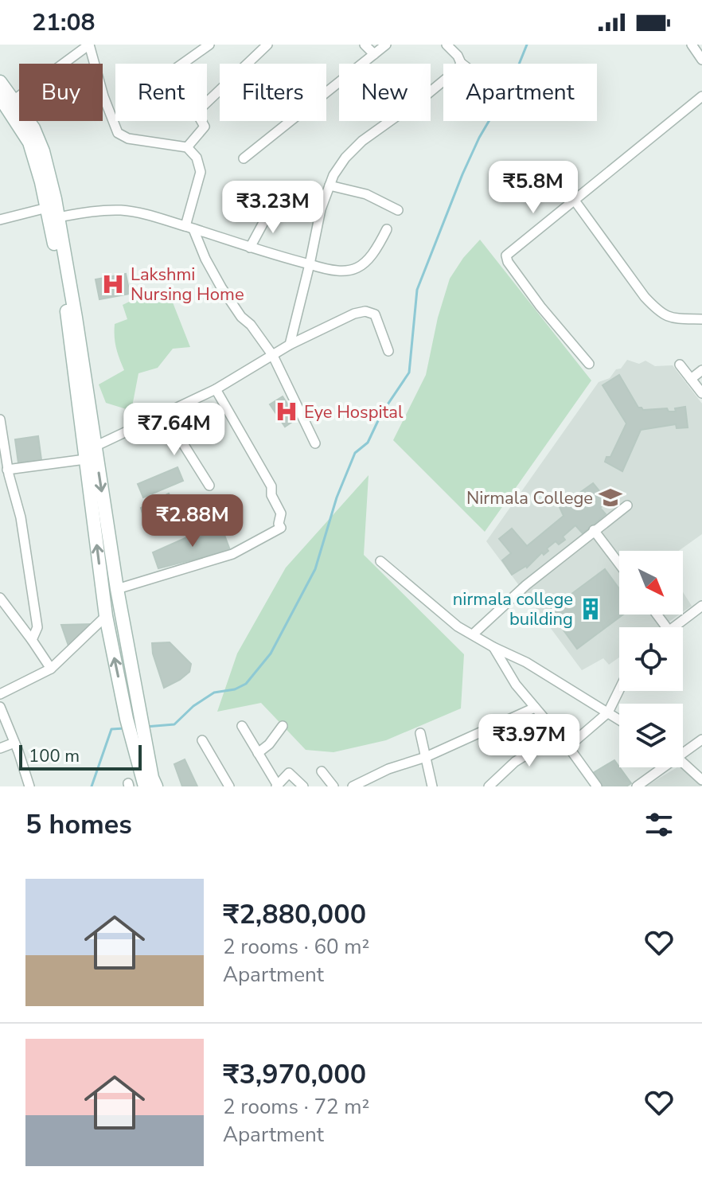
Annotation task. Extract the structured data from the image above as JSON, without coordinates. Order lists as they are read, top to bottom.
{
  "places": {
    "hospital": ["Lakshmi Nursing Home", "Eye Hospital"],
    "school or university": ["Nirmala College"],
    "building": ["nirmala college building"]
  },
  "scale_bar": "100 m",
  "north": "bottom right",
  "page": {
    "status": "21:08",
    "chip": [
      "Buy",
      "Rent",
      "Filters",
      "New",
      "Apartment"
    ],
    "price": [
      "₹5.8M",
      "₹3.23M",
      "₹7.64M",
      "₹2.88M",
      "₹3.97M"
    ],
    "scale": "100 m",
    "heading": "5 homes",
    "list": [
      {
        "name": "₹2,880,000",
        "note": "2 rooms · 60 m² · Apartment"
      },
      {
        "name": "₹3,970,000",
        "note": "2 rooms · 72 m² · Apartment"
      }
    ]
  }
}
